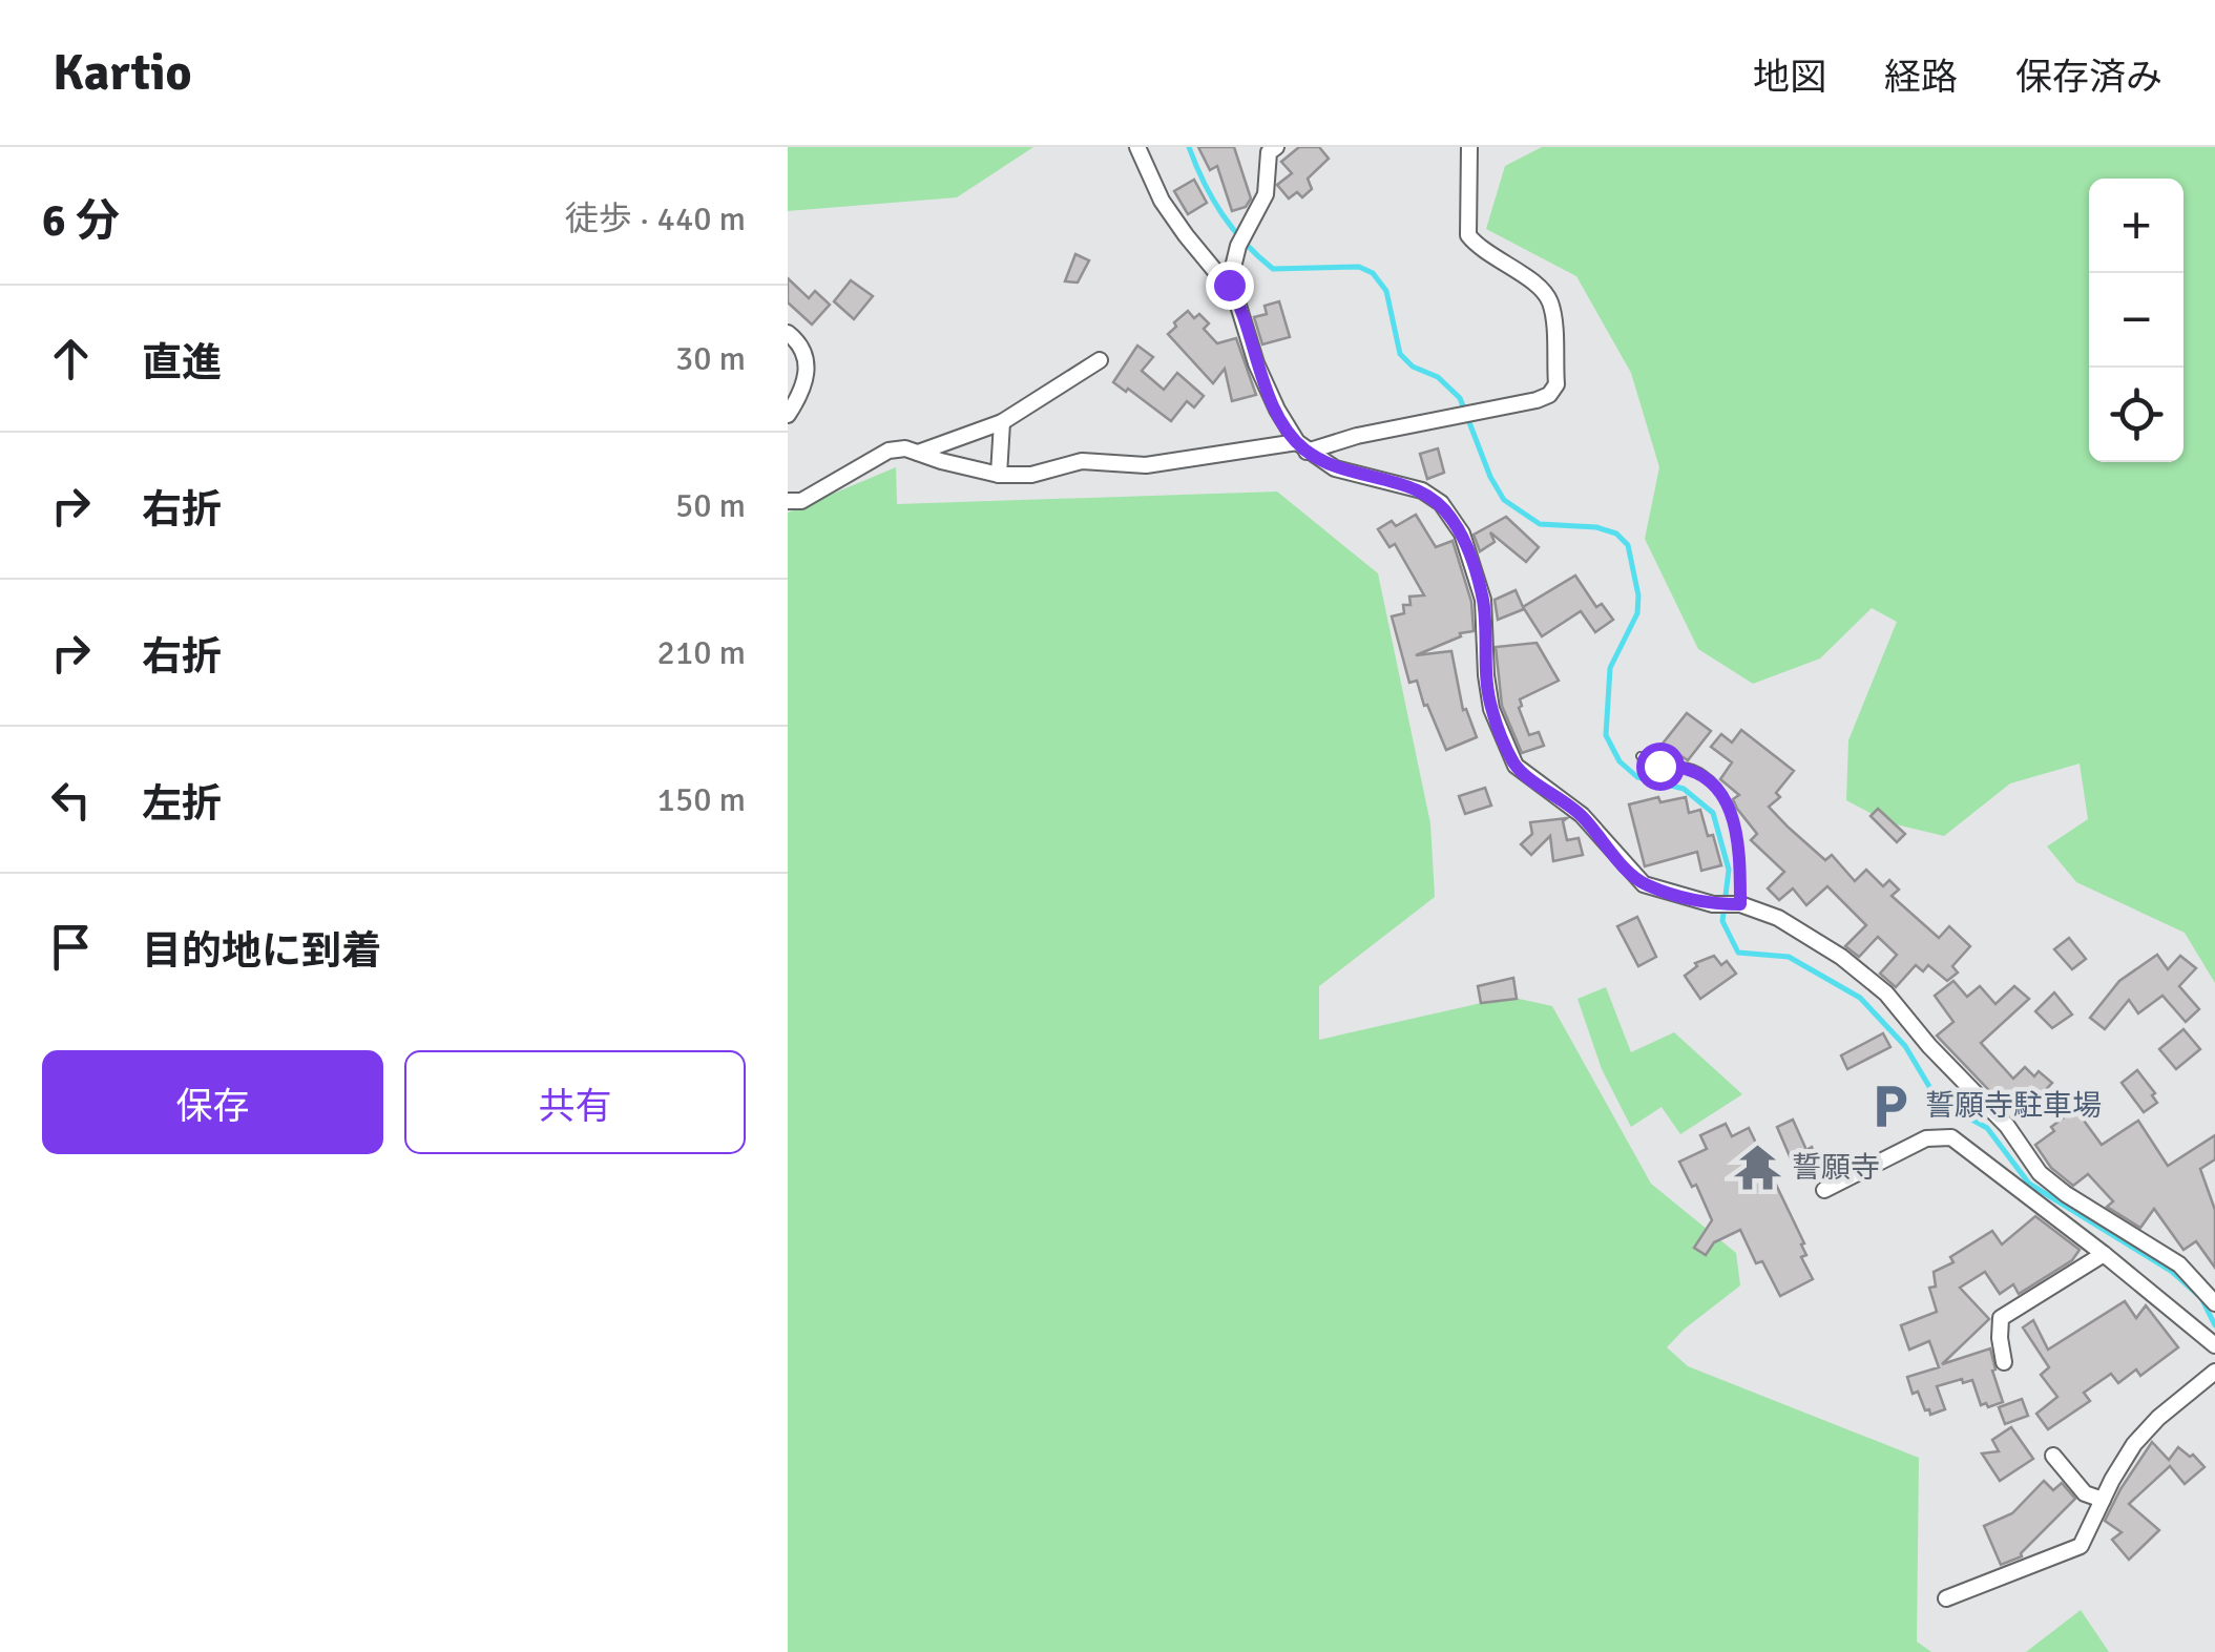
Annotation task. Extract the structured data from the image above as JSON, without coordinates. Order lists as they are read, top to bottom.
{
  "places": {
    "parking": ["誓願寺駐車場"],
    "temple": ["誓願寺"]
  },
  "page": {
    "header": "Kartio",
    "nav": ["地図", "経路", "保存済み"],
    "heading": ["6 分", "徒歩 · 440 m"],
    "map_buttons": ["+", "−"],
    "list": [
      ["直進", "30 m"],
      ["右折", "50 m"],
      ["右折", "210 m"],
      ["左折", "150 m"],
      "目的地に到着"
    ],
    "buttons": ["保存", "共有"]
  }
}
